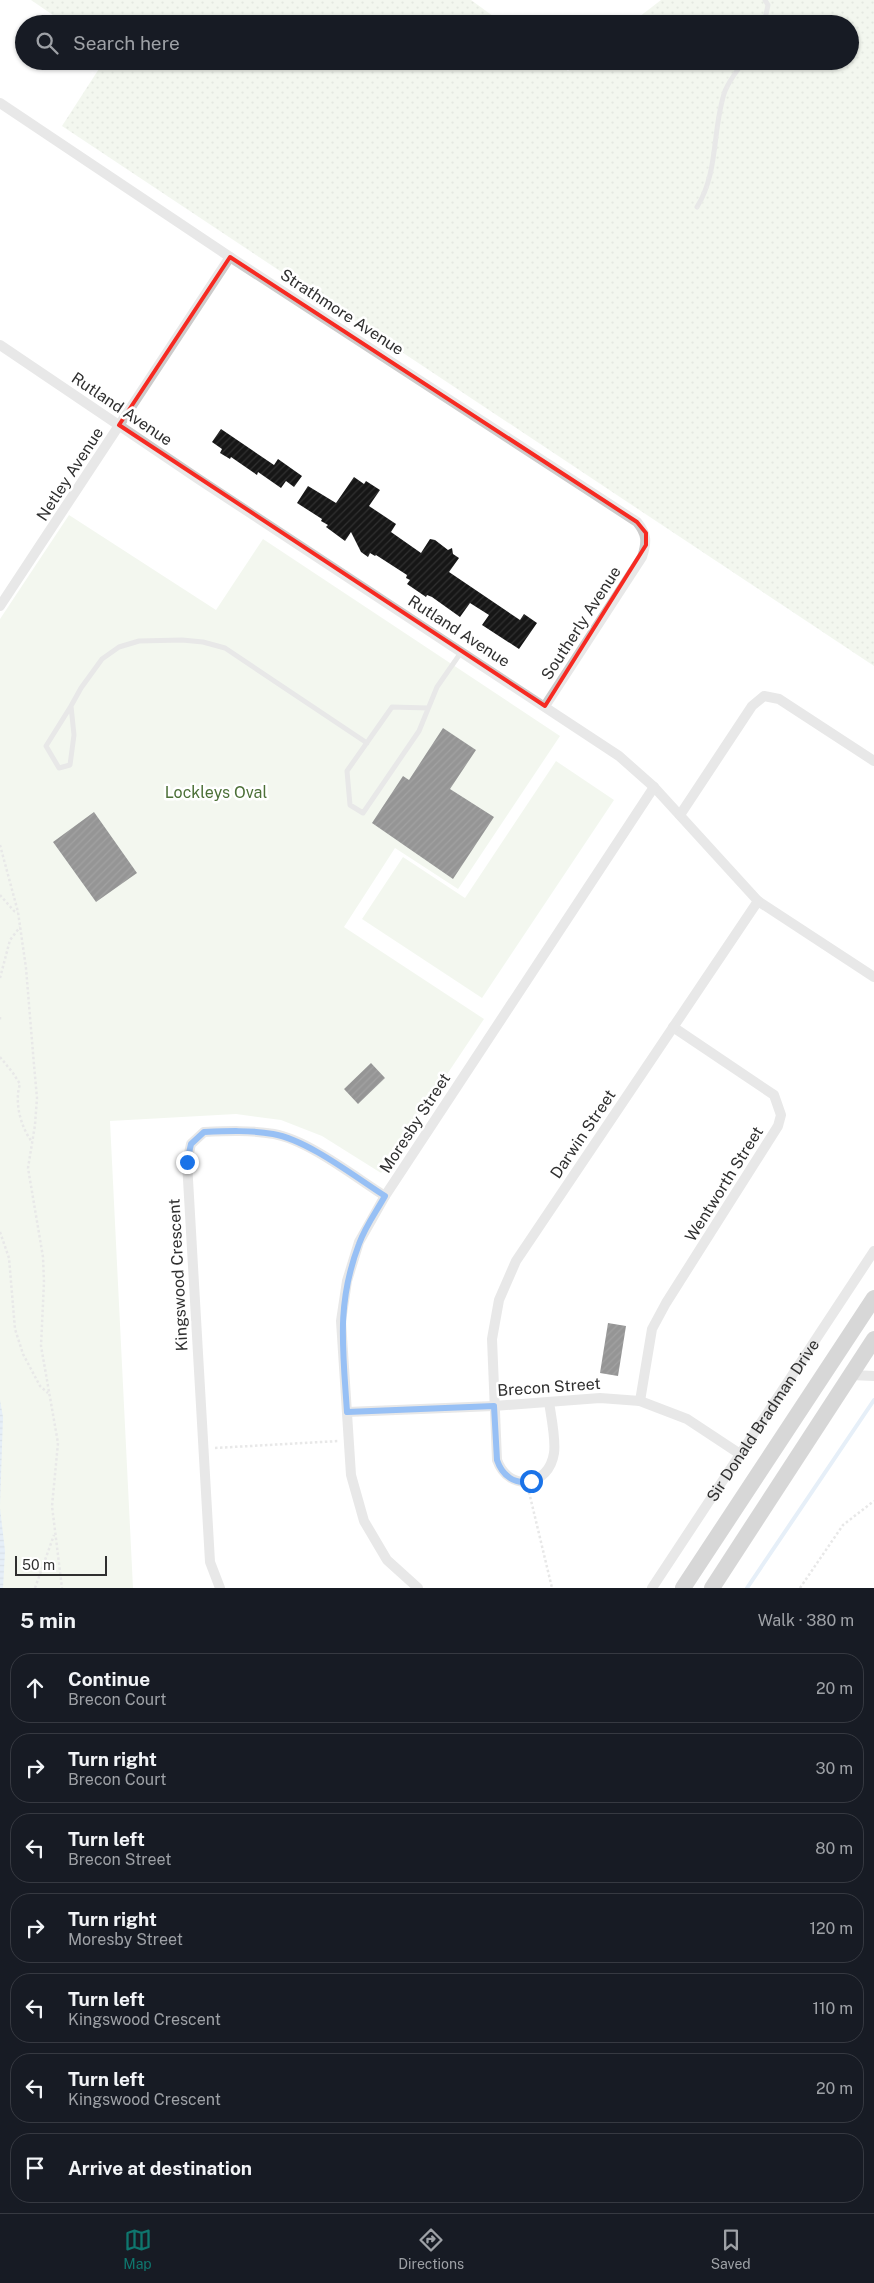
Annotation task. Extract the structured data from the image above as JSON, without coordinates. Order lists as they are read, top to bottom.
{
  "streets": {
    "main road": ["Sir Donald Bradman Drive"],
    "street": [
      "Strathmore Avenue",
      "Rutland Avenue",
      "Netley Avenue",
      "Southerly Avenue",
      "Moresby Street",
      "Darwin Street",
      "Wentworth Street",
      "Kingswood Crescent",
      "Brecon Street"
    ]
  },
  "crossings": [
    ["Strathmore Avenue", "Netley Avenue"],
    ["Strathmore Avenue", "Southerly Avenue"],
    ["Rutland Avenue", "Netley Avenue"],
    ["Rutland Avenue", "Southerly Avenue"],
    ["Rutland Avenue", "Moresby Street"],
    ["Rutland Avenue", "Darwin Street"],
    ["Moresby Street", "Kingswood Crescent"],
    ["Moresby Street", "Brecon Street"],
    ["Darwin Street", "Wentworth Street"],
    ["Darwin Street", "Brecon Street"],
    ["Wentworth Street", "Brecon Street"],
    ["Brecon Street", "Sir Donald Bradman Drive"]
  ],
  "parks": ["Lockleys Oval"],
  "scale_bar": "50 m",
  "page": {
    "search": "Search here",
    "scale": "50 m",
    "heading": ["5 min", "Walk · 380 m"],
    "list": [
      ["Continue", "Brecon Court", "20 m"],
      ["Turn right", "Brecon Court", "30 m"],
      ["Turn left", "Brecon Street", "80 m"],
      ["Turn right", "Moresby Street", "120 m"],
      ["Turn left", "Kingswood Crescent", "110 m"],
      ["Turn left", "Kingswood Crescent", "20 m"],
      "Arrive at destination"
    ],
    "nav": ["Map", "Directions", "Saved"]
  }
}
